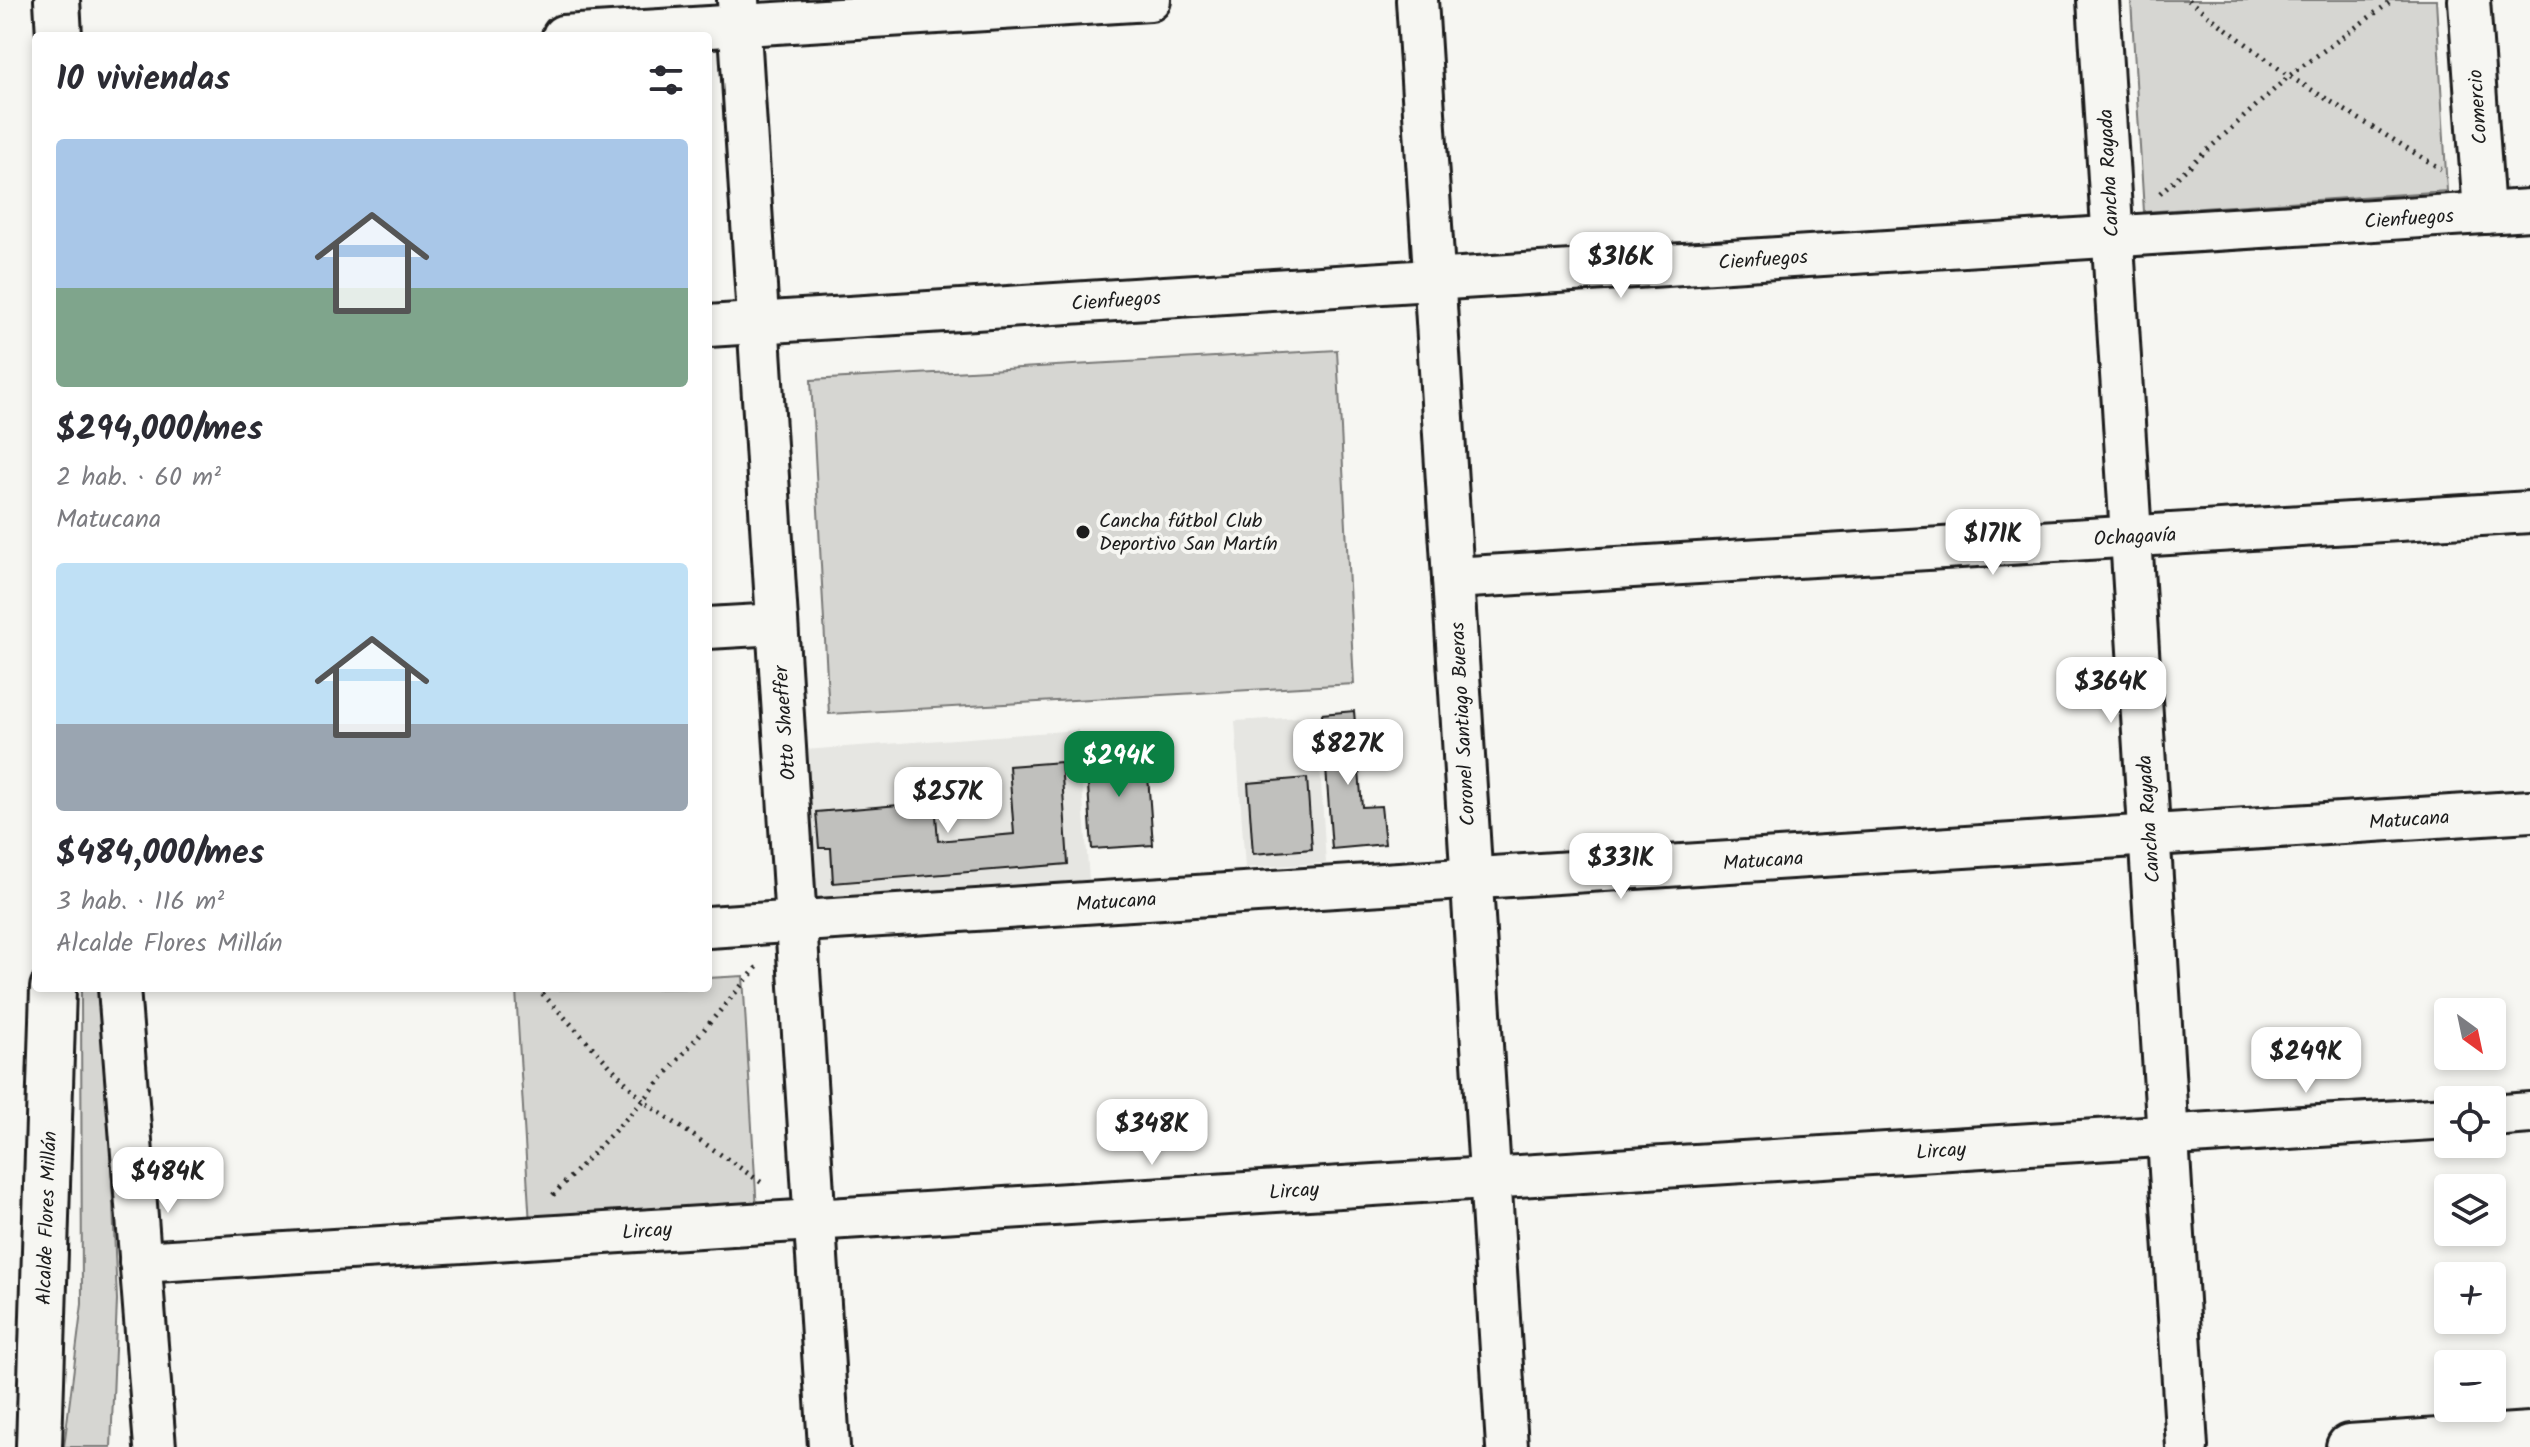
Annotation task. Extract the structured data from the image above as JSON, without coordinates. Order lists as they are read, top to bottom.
{
  "streets": {
    "street": [
      "Comercio",
      "Cancha Rayada",
      "Cienfuegos",
      "Ochagavía",
      "Otto Shaeffer",
      "Coronel Santiago Bueras",
      "Matucana",
      "Lircay",
      "Alcalde Flores Millán"
    ]
  },
  "crossings": [
    ["Comercio", "Cienfuegos"],
    ["Cancha Rayada", "Cienfuegos"],
    ["Cancha Rayada", "Ochagavía"],
    ["Cancha Rayada", "Matucana"],
    ["Cancha Rayada", "Lircay"],
    ["Cienfuegos", "Otto Shaeffer"],
    ["Cienfuegos", "Coronel Santiago Bueras"],
    ["Ochagavía", "Coronel Santiago Bueras"],
    ["Otto Shaeffer", "Matucana"],
    ["Otto Shaeffer", "Lircay"],
    ["Coronel Santiago Bueras", "Matucana"],
    ["Coronel Santiago Bueras", "Lircay"]
  ],
  "places": ["Cancha fútbol Club Deportivo San Martín"],
  "north": "bottom right",
  "page": {
    "heading": "10 viviendas",
    "list": [
      {
        "name": "$294,000/mes",
        "note": "2 hab. · 60 m² · Matucana"
      },
      {
        "name": "$484,000/mes",
        "note": "3 hab. · 116 m² · Alcalde Flores Millán"
      }
    ],
    "price": [
      "$316K",
      "$171K",
      "$364K",
      "$827K",
      "$294K",
      "$257K",
      "$331K",
      "$249K",
      "$348K",
      "$484K"
    ],
    "map_buttons": ["+", "−"]
  }
}
